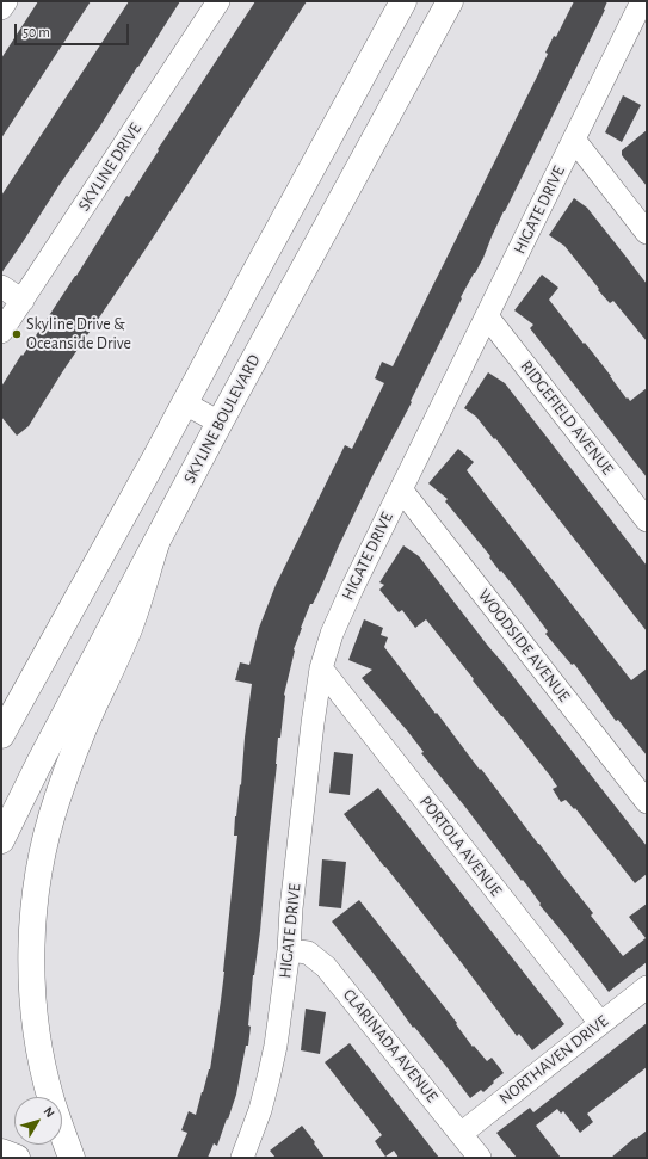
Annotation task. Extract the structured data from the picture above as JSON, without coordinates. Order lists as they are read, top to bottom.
{
  "streets": {
    "main road": ["SKYLINE BOULEVARD"],
    "street": [
      "SKYLINE DRIVE",
      "HIGATE DRIVE",
      "RIDGEFIELD AVENUE",
      "WOODSIDE AVENUE",
      "PORTOLA AVENUE",
      "CLARINADA AVENUE",
      "NORTHAVEN DRIVE"
    ]
  },
  "crossings": [
    ["HIGATE DRIVE", "RIDGEFIELD AVENUE"],
    ["HIGATE DRIVE", "WOODSIDE AVENUE"],
    ["HIGATE DRIVE", "PORTOLA AVENUE"],
    ["HIGATE DRIVE", "CLARINADA AVENUE"],
    ["PORTOLA AVENUE", "NORTHAVEN DRIVE"],
    ["CLARINADA AVENUE", "NORTHAVEN DRIVE"]
  ],
  "places": ["Skyline Drive & Oceanside Drive"],
  "scale_bar": "50 m",
  "north": "top right"
}
